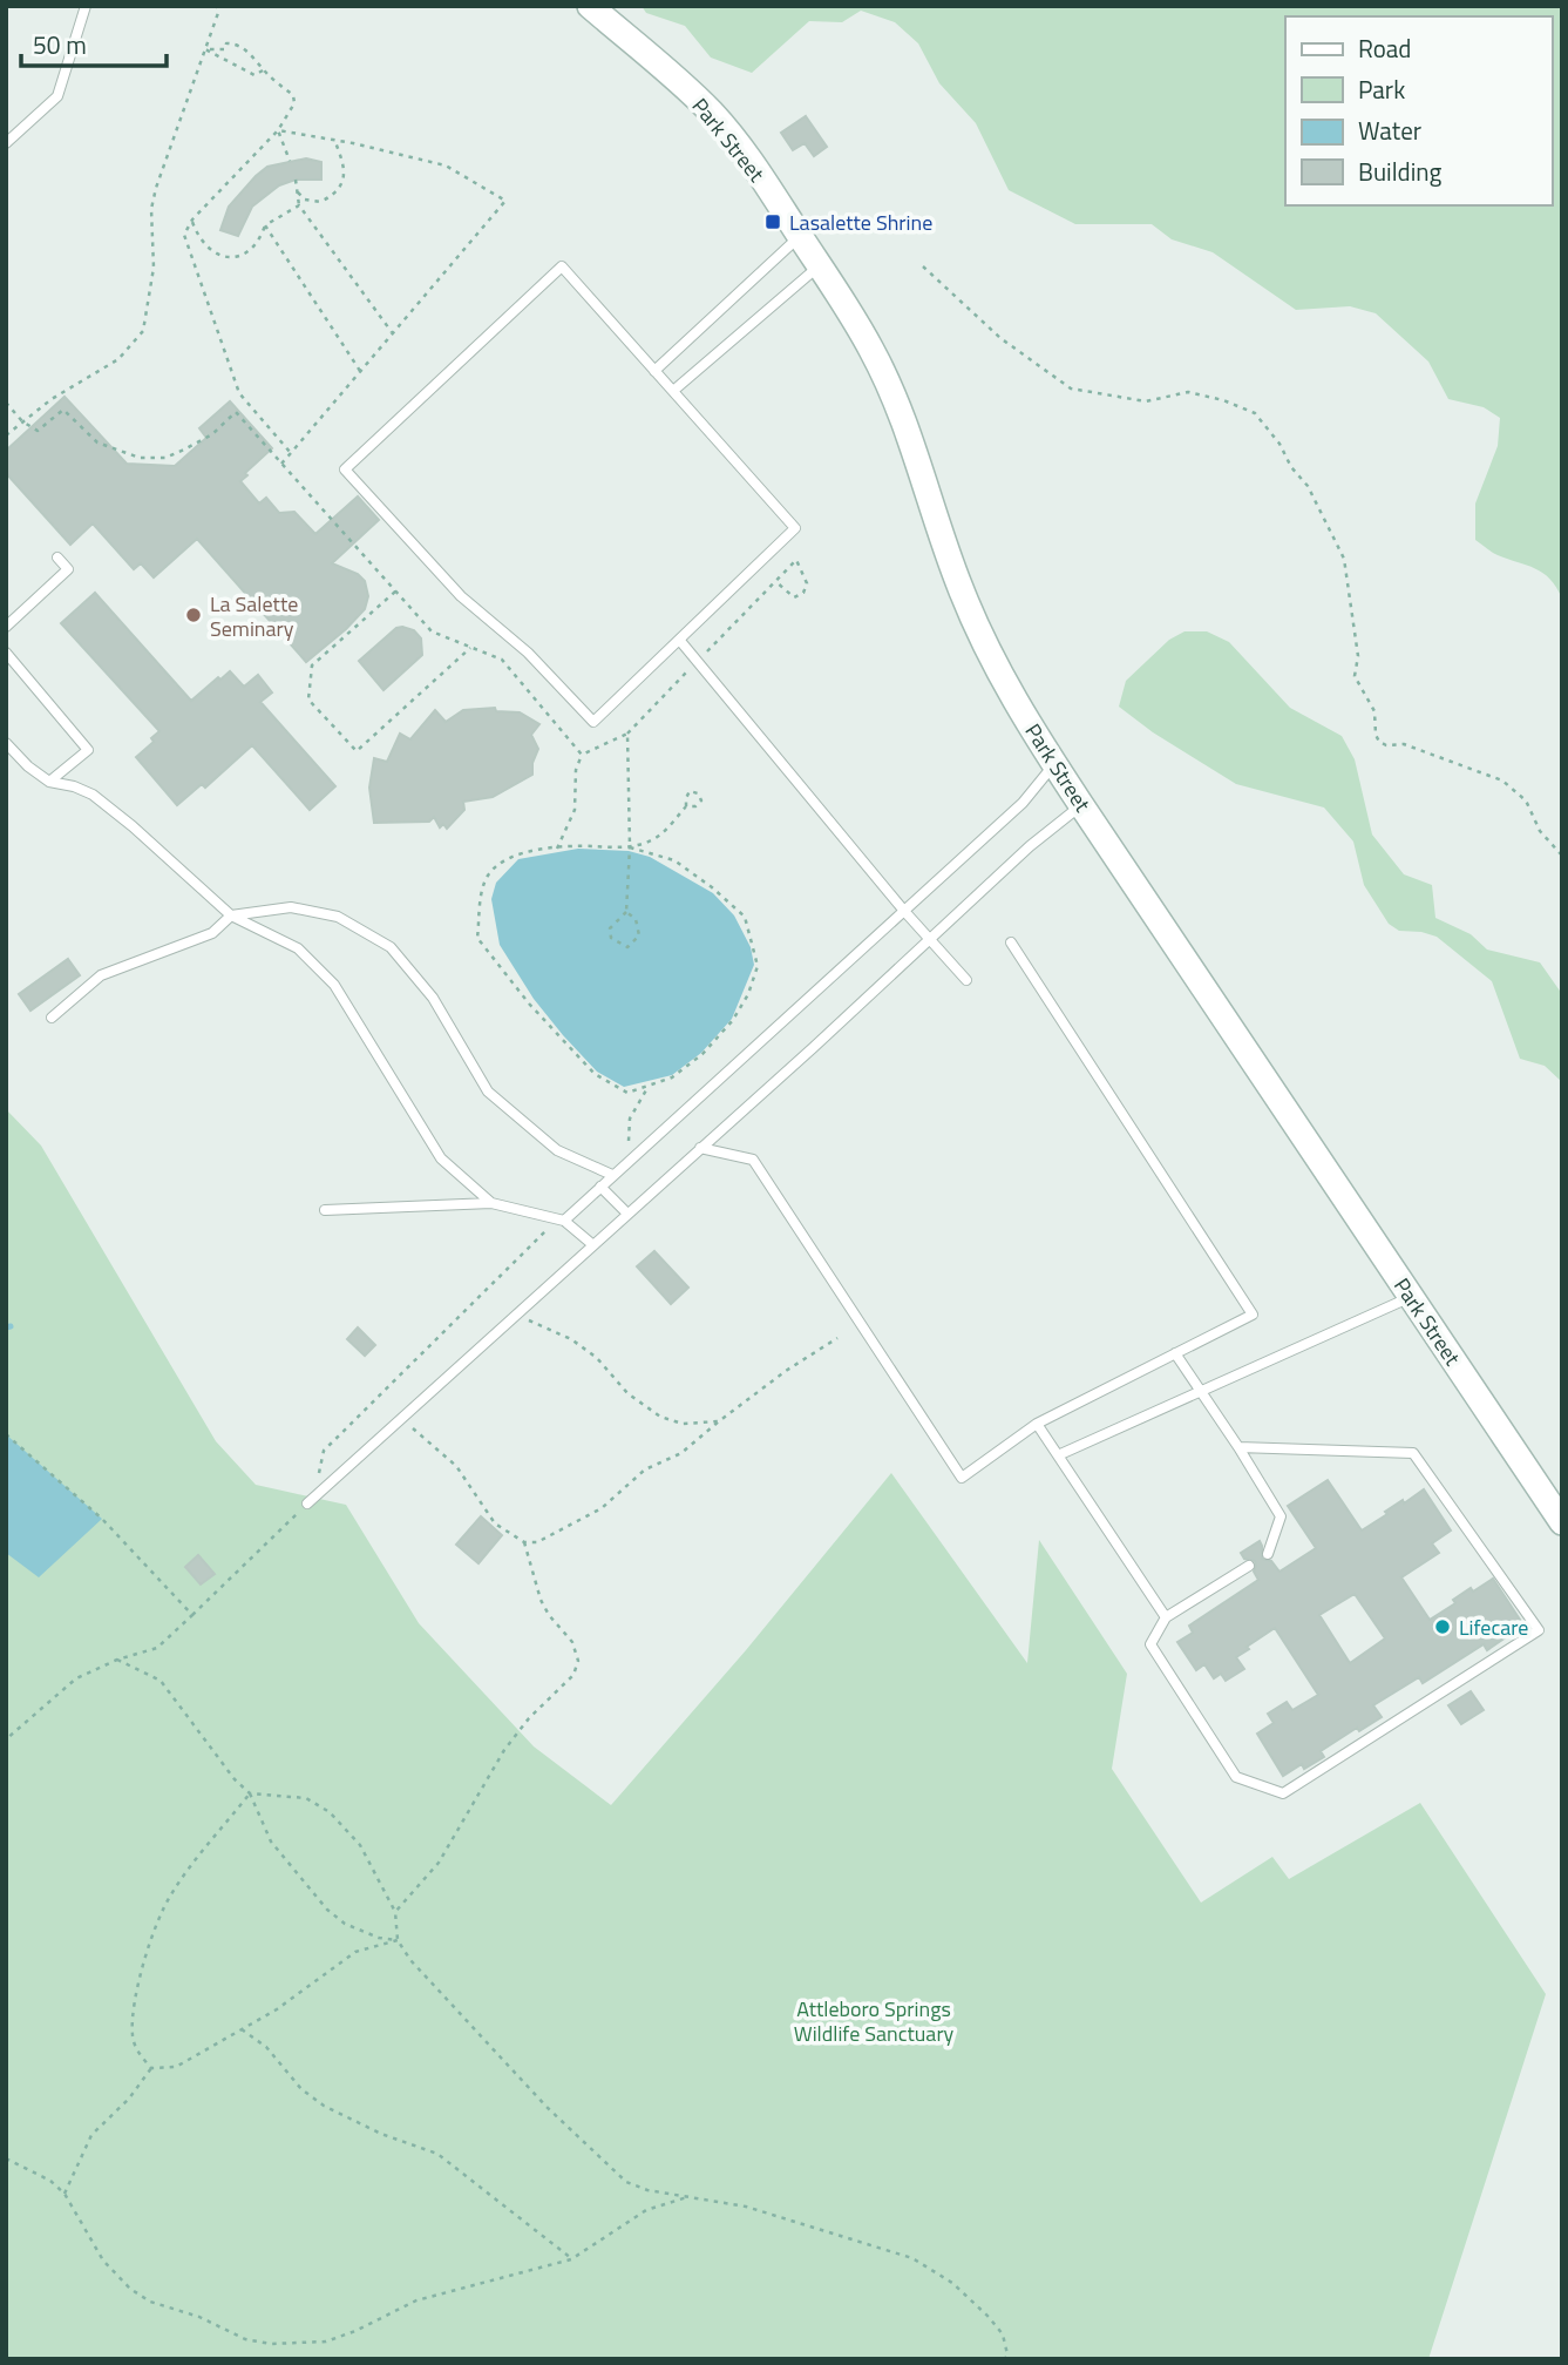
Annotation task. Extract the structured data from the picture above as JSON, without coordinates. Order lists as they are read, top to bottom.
{
  "streets": {
    "main road": ["Park Street"]
  },
  "parks": ["Attleboro Springs Wildlife Sanctuary"],
  "places": {
    "transit": ["Lasalette Shrine"],
    "other": ["La Salette Seminary", "Lifecare"]
  },
  "legend": [
    "Road",
    "Park",
    "Water",
    "Building"
  ],
  "scale_bar": "50 m"
}
